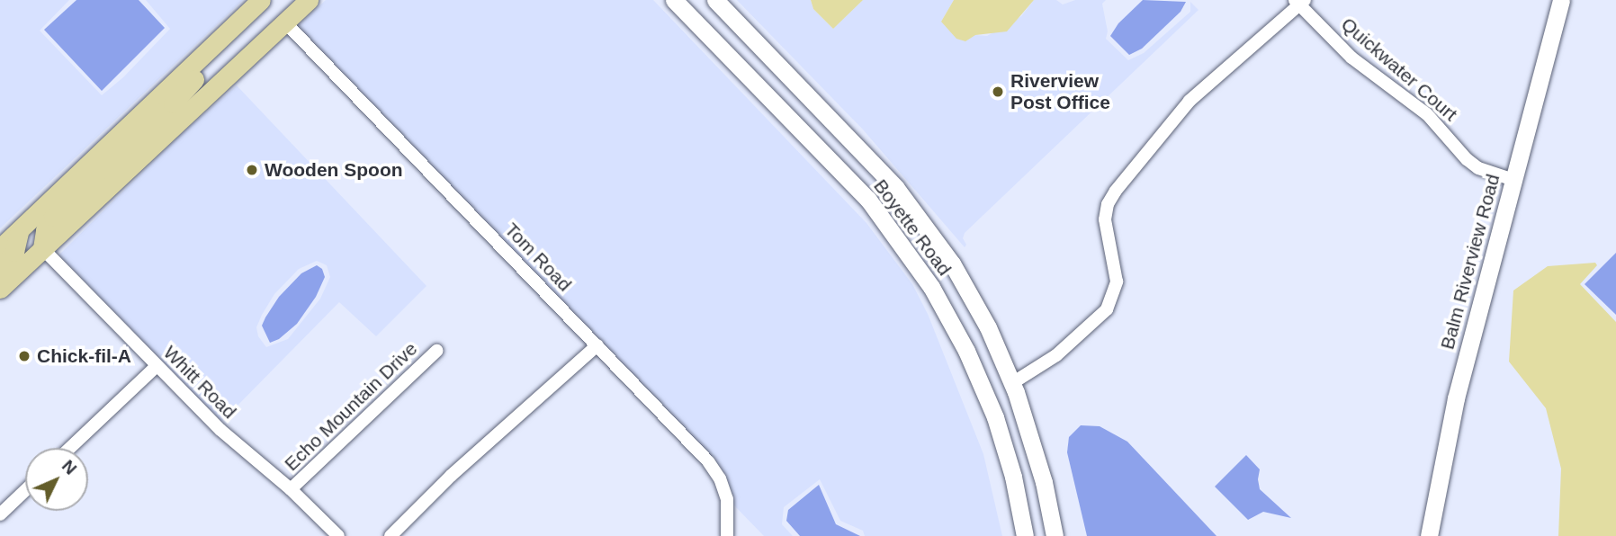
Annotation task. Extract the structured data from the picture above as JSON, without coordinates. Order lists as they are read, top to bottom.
{
  "streets": {
    "main road": ["Boyette Road", "Balm Riverview Road"],
    "street": [
      "Quickwater Court",
      "Tom Road",
      "Whitt Road",
      "Echo Mountain Drive"
    ]
  },
  "crossings": [
    ["Quickwater Court", "Balm Riverview Road"],
    ["Whitt Road", "Echo Mountain Drive"]
  ],
  "places": ["Riverview Post Office", "Wooden Spoon", "Chick-fil-A"],
  "north": "top right"
}
